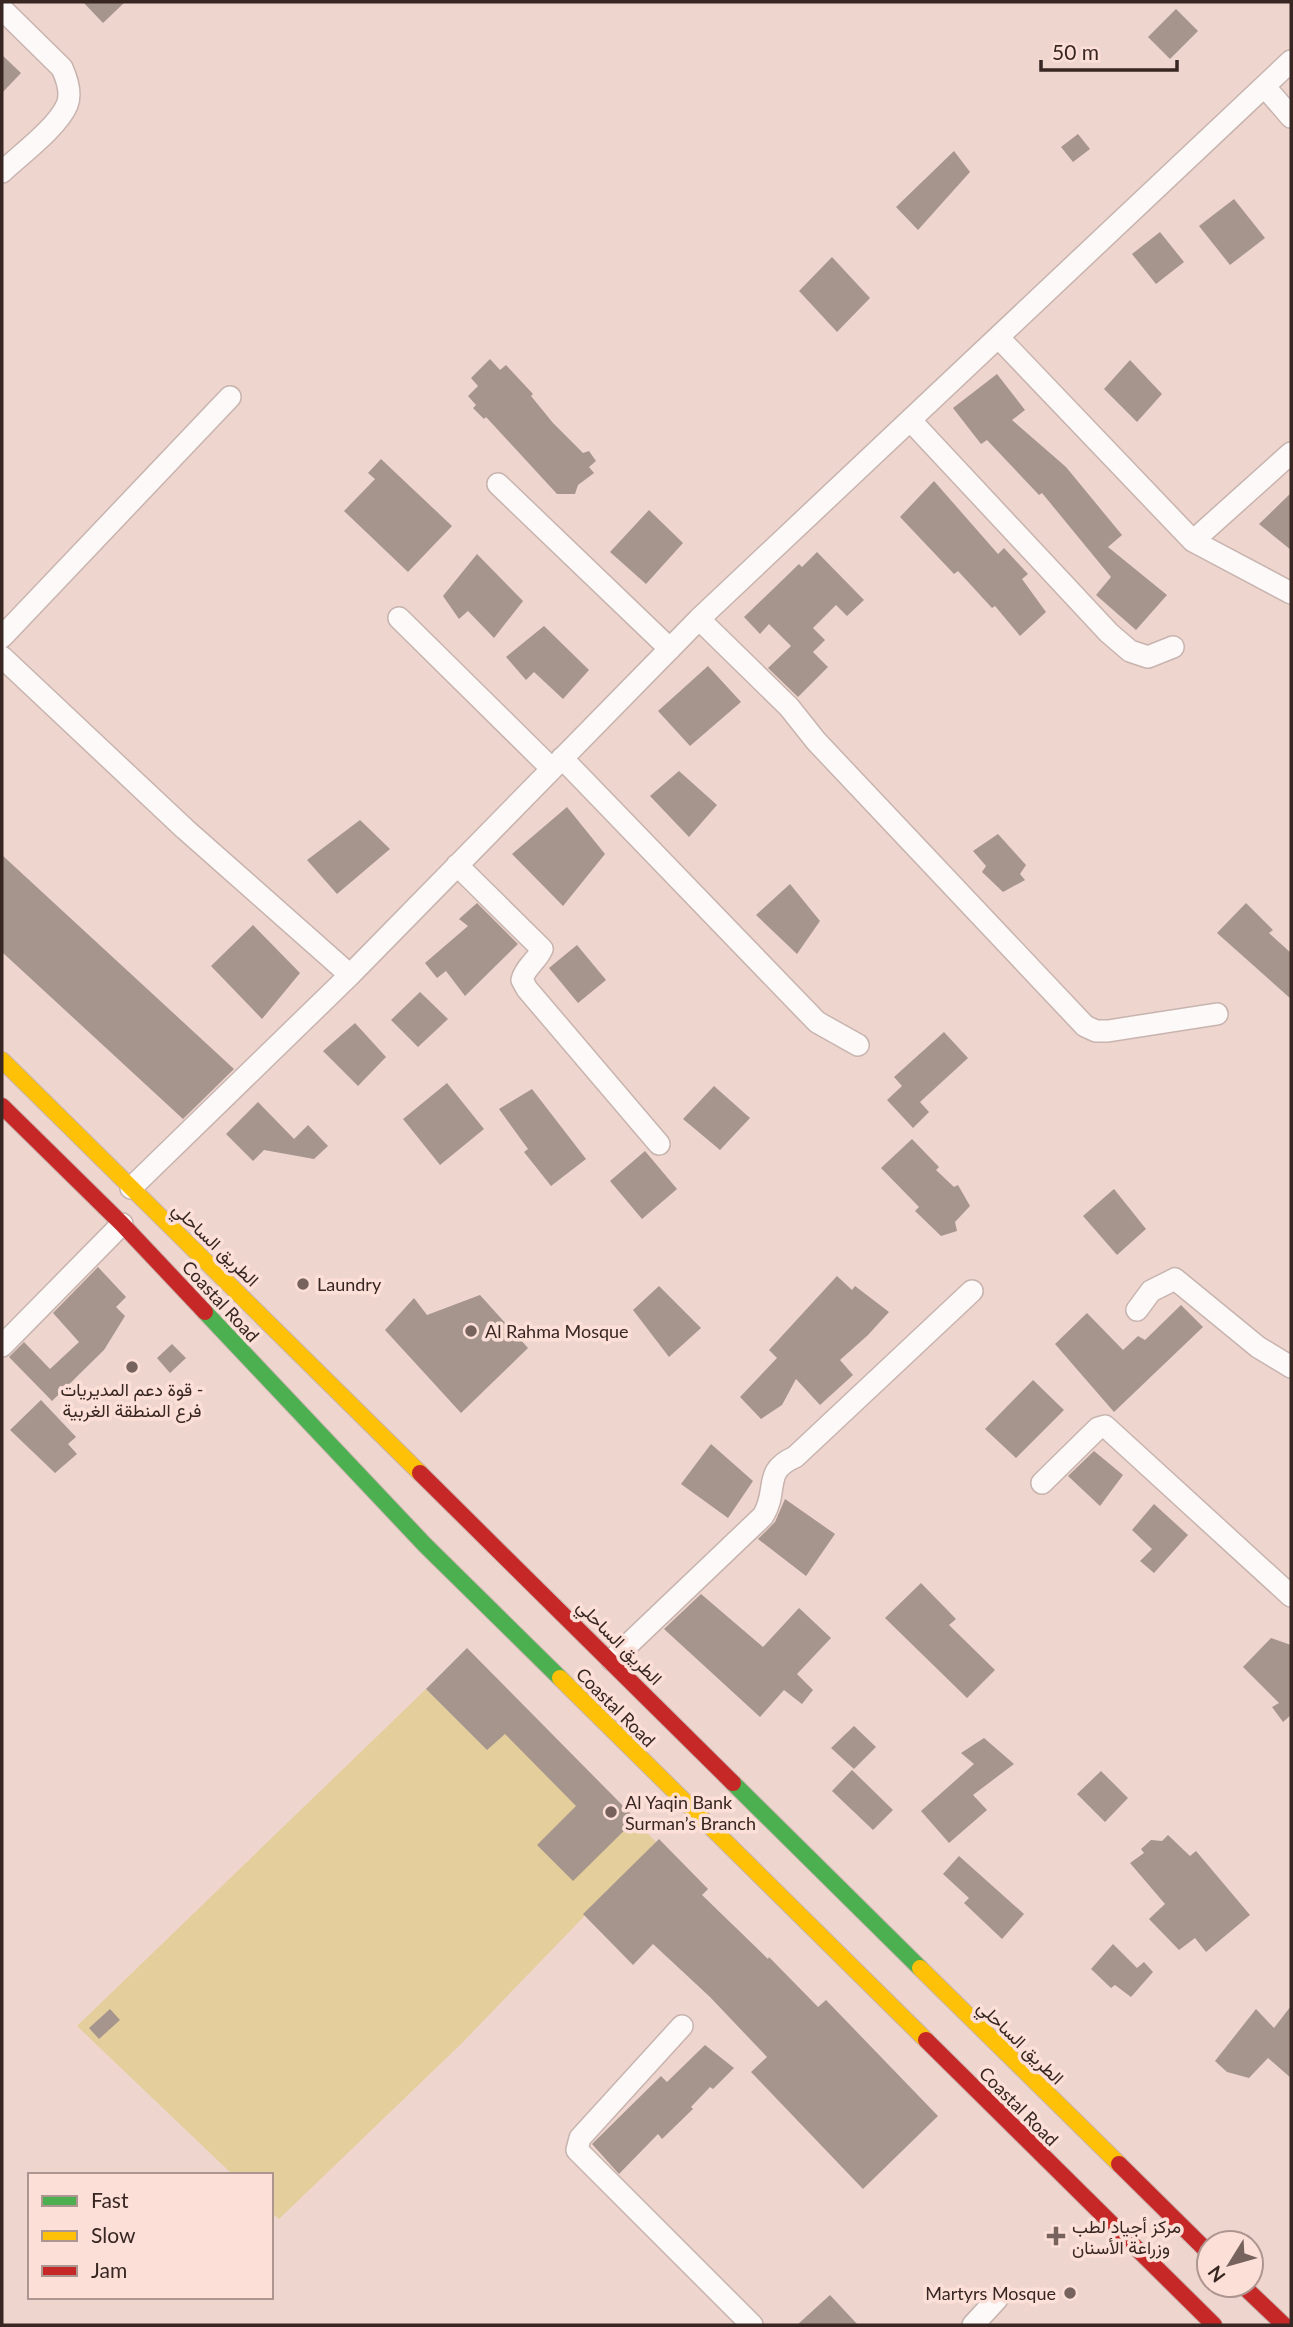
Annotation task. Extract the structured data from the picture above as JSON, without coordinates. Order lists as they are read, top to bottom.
{
  "streets": {
    "highway": ["الطريق الساحلي", "Coastal Road"]
  },
  "places": {
    "other": [
      "Laundry",
      "Al Rahma Mosque",
      "قوة دعم المديريات - فرع المنطقة الغربية",
      "Al Yaqin Bank Surman’s Branch",
      "Martyrs Mosque"
    ],
    "health": ["مركز أجياد لطب وزراعة الأسنان"]
  },
  "legend": ["Fast", "Slow", "Jam"],
  "scale_bar": "50 m",
  "north": "bottom left"
}
